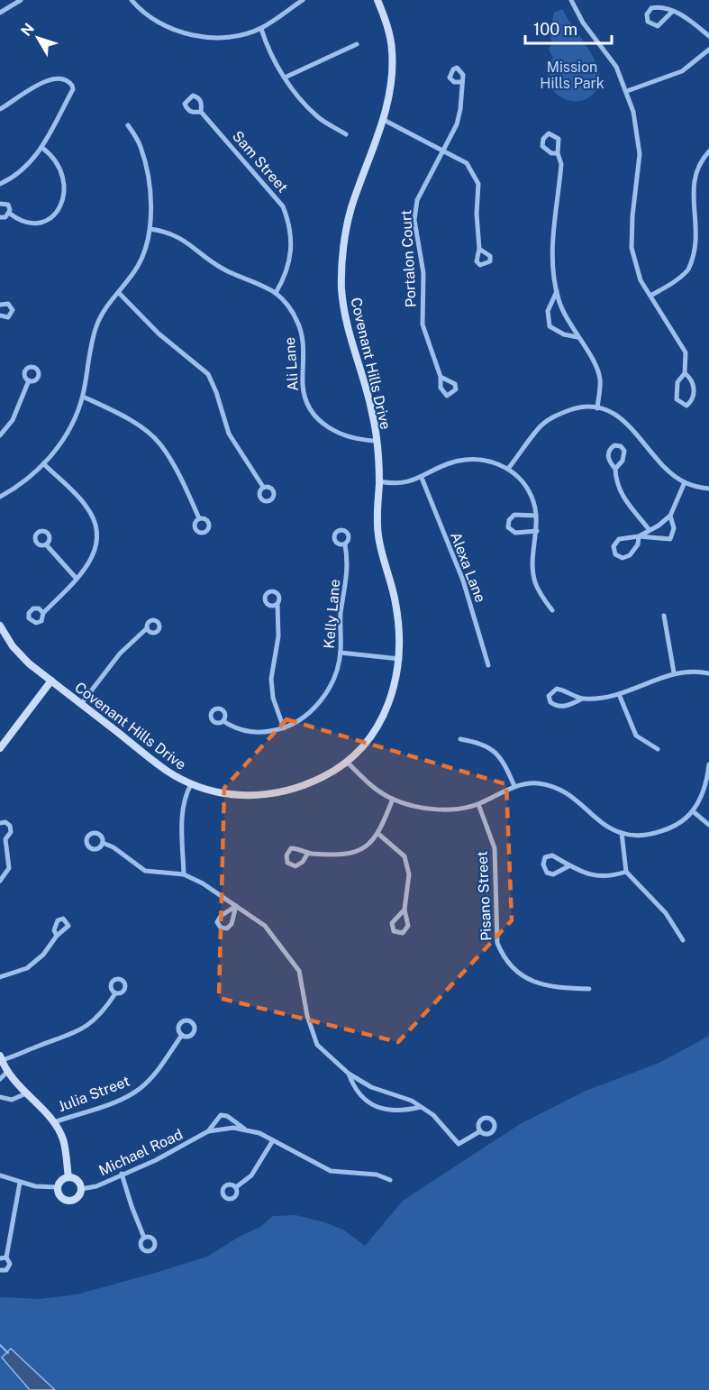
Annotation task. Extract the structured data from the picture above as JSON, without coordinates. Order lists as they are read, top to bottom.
{
  "streets": {
    "street": [
      "Sam Street",
      "Portalon Court",
      "Covenant Hills Drive",
      "Ali Lane",
      "Alexa Lane",
      "Kelly Lane",
      "Pisano Street",
      "Julia Street",
      "Michael Road"
    ]
  },
  "crossings": [
    ["Sam Street", "Ali Lane"],
    ["Covenant Hills Drive", "Ali Lane"]
  ],
  "parks": ["Mission Hills Park"],
  "scale_bar": "100 m",
  "north": "top left"
}
